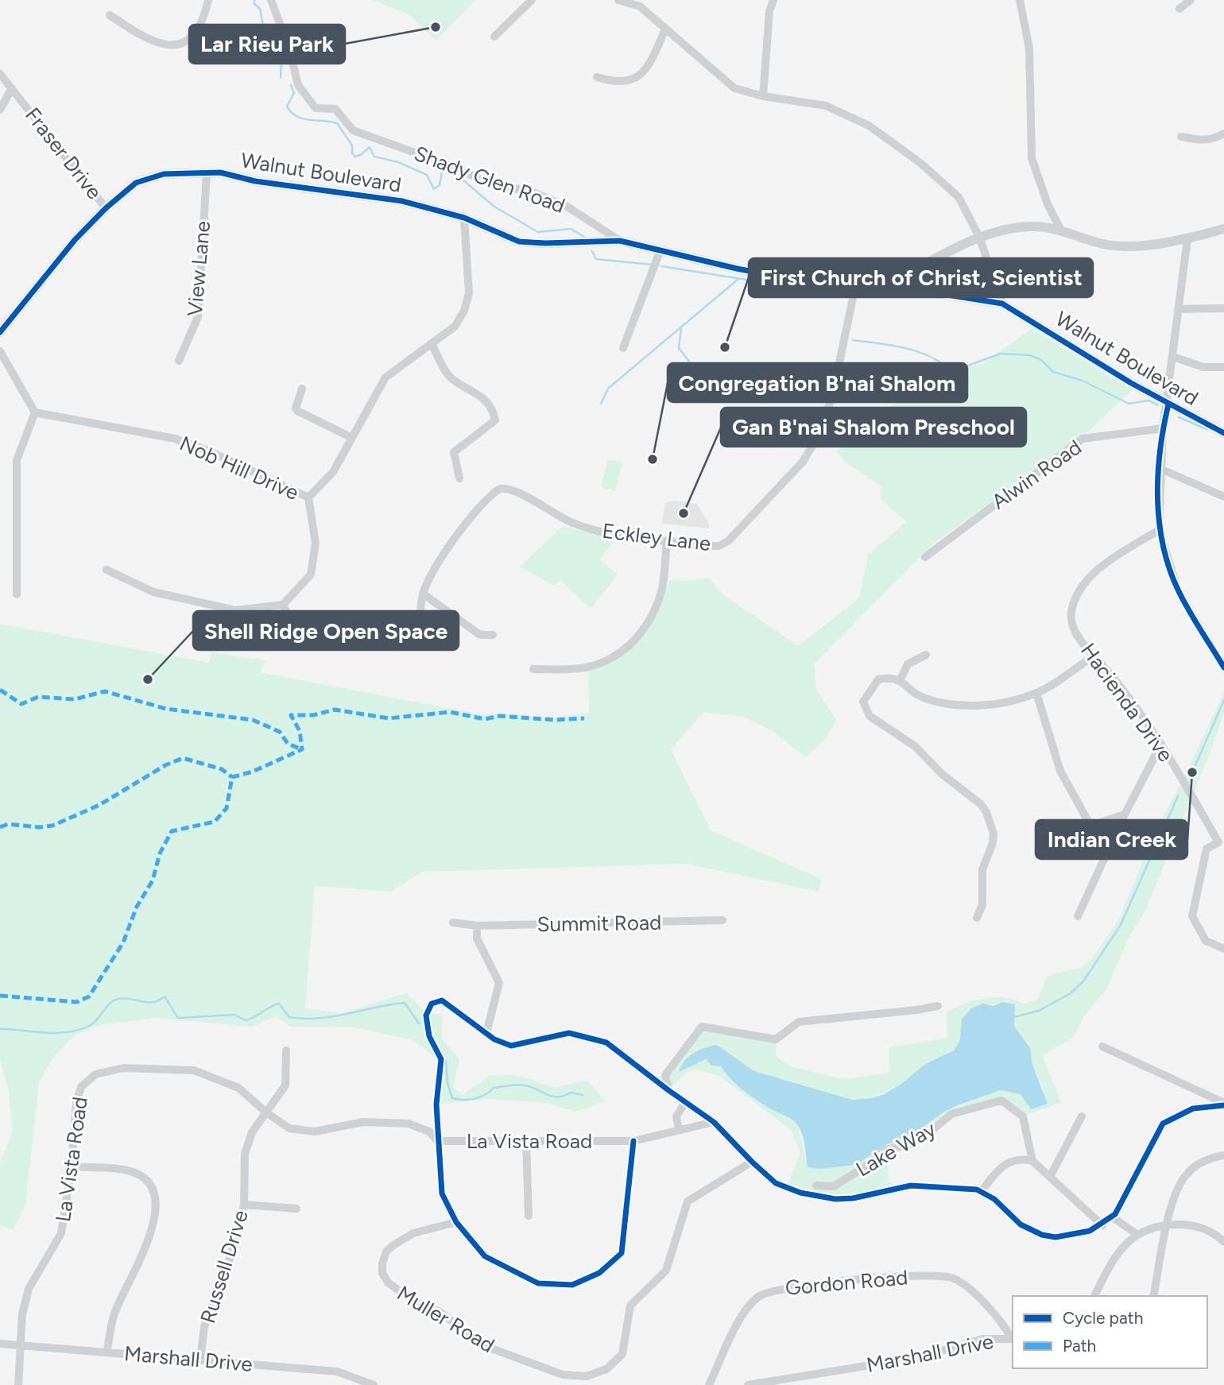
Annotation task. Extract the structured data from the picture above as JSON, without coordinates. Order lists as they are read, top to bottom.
{
  "streets": {
    "street": [
      "Fraser Drive",
      "Walnut Boulevard",
      "Shady Glen Road",
      "View Lane",
      "Nob Hill Drive",
      "Alwin Road",
      "Eckley Lane",
      "Hacienda Drive",
      "Summit Road",
      "La Vista Road",
      "Lake Way",
      "Russell Drive",
      "Gordon Road",
      "Muller Road",
      "Marshall Drive"
    ]
  },
  "crossings": [
    ["Fraser Drive", "Walnut Boulevard"],
    ["Walnut Boulevard", "Shady Glen Road"],
    ["Walnut Boulevard", "View Lane"],
    ["Walnut Boulevard", "Nob Hill Drive"],
    ["Walnut Boulevard", "Eckley Lane"],
    ["La Vista Road", "Russell Drive"],
    ["La Vista Road", "Marshall Drive"],
    ["Russell Drive", "Marshall Drive"],
    ["Gordon Road", "Marshall Drive"]
  ],
  "places": [
    "Lar Rieu Park",
    "First Church of Christ, Scientist",
    "Congregation B'nai Shalom",
    "Gan B'nai Shalom Preschool",
    "Shell Ridge Open Space",
    "Indian Creek"
  ],
  "legend": ["Cycle path", "Path"]
}
